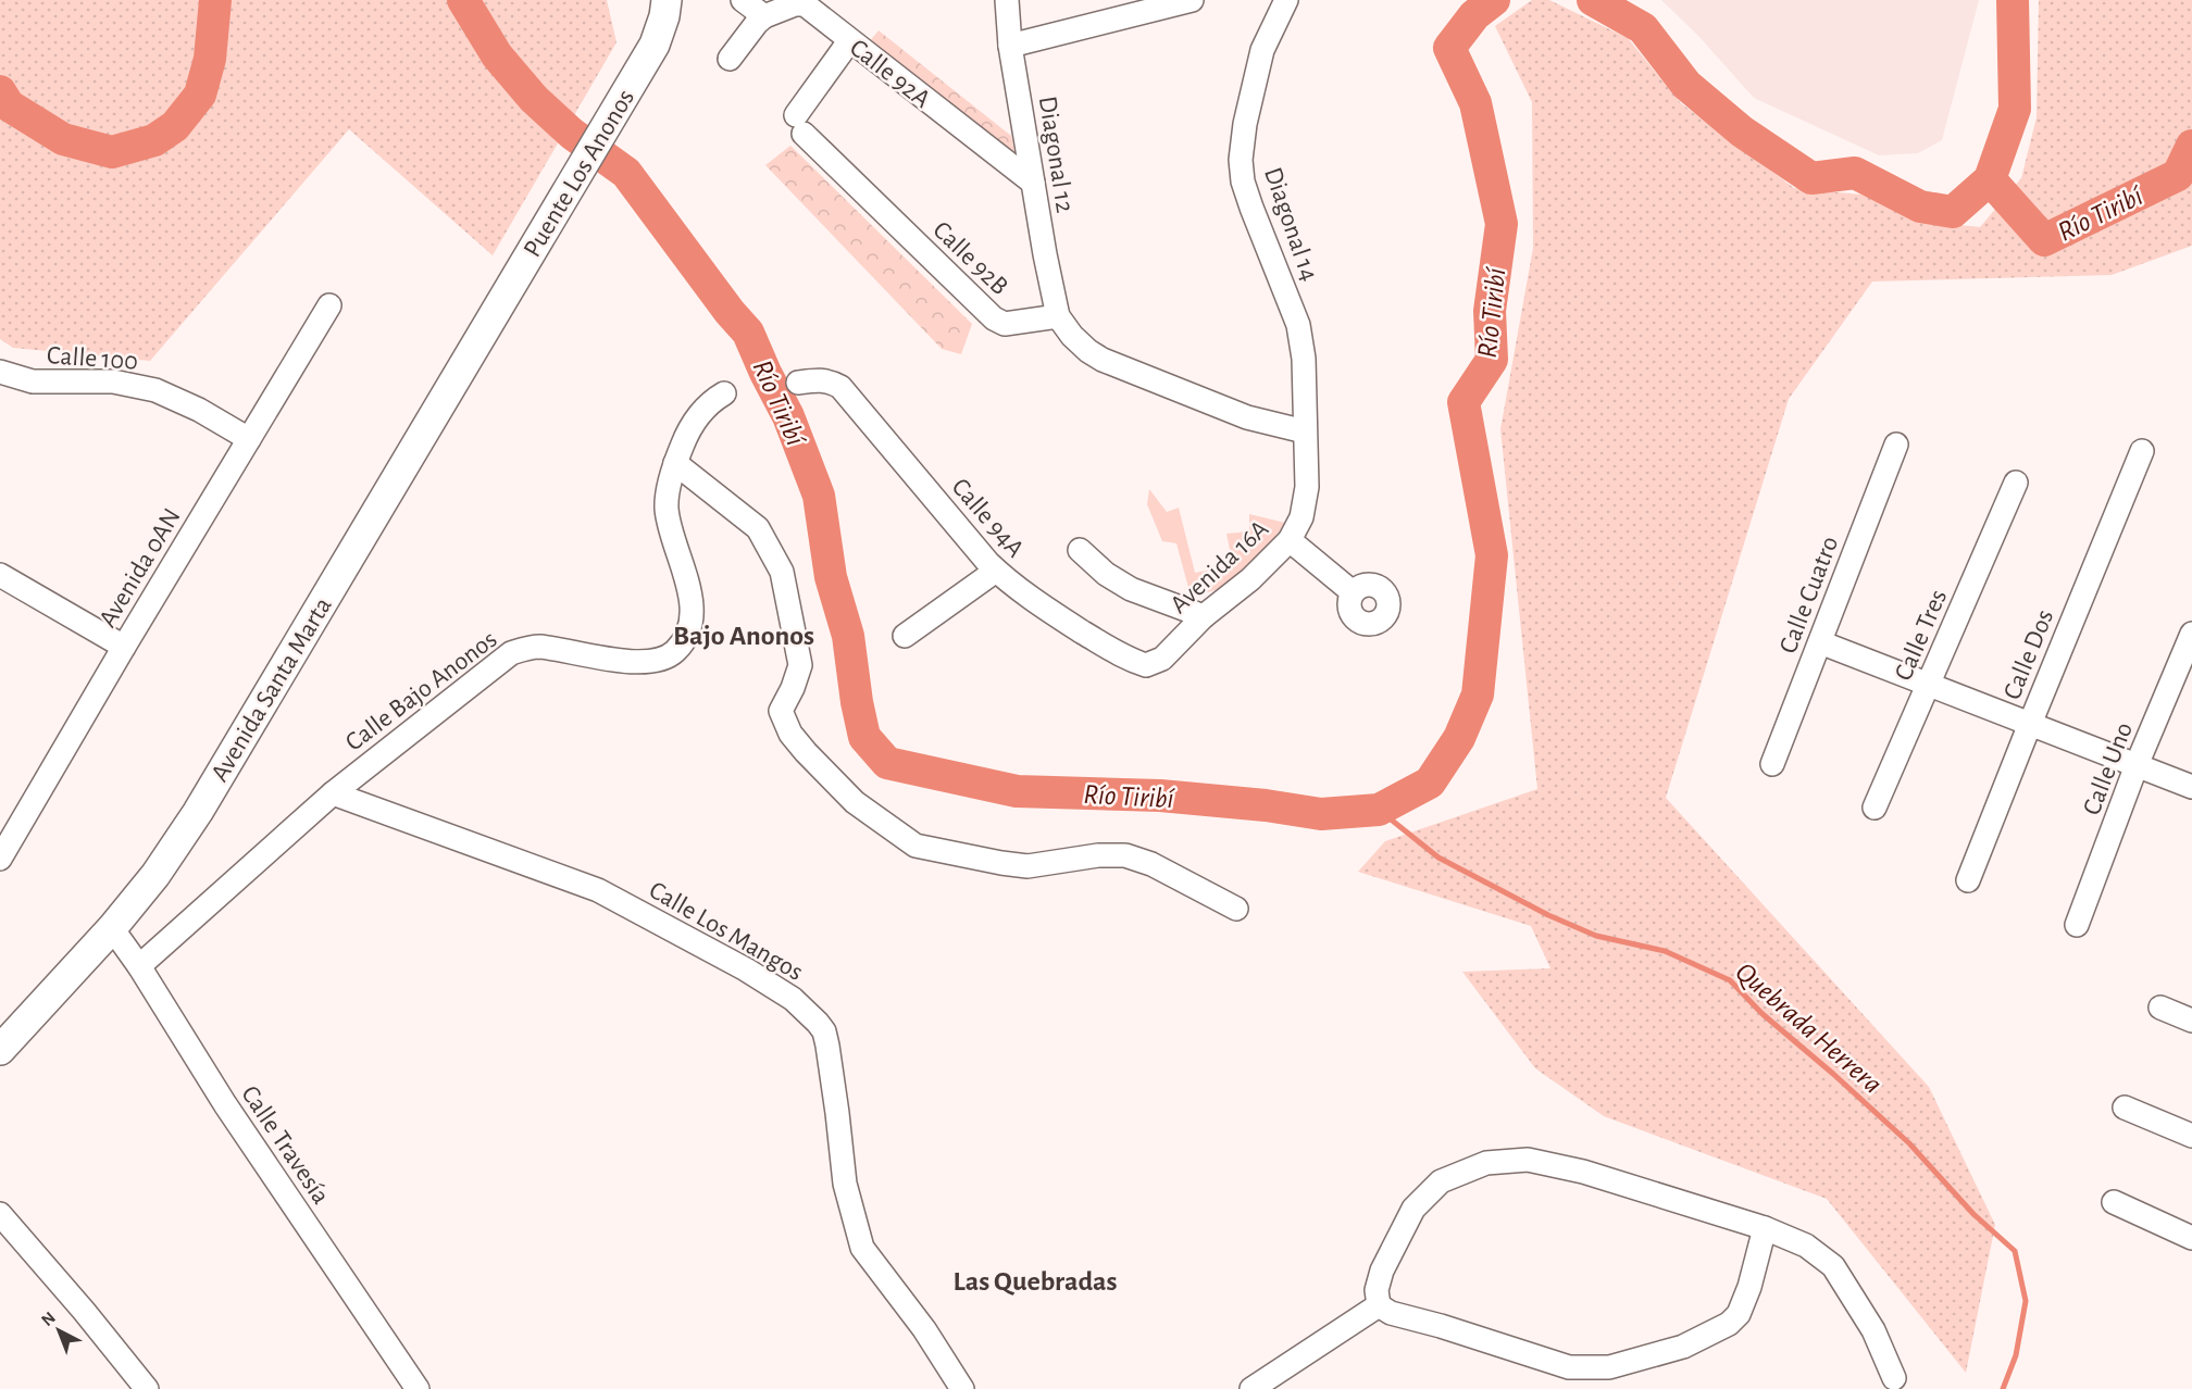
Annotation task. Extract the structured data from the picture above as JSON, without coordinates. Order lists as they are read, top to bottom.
{
  "streets": {
    "main road": ["Puente Los Anonos", "Avenida Santa Marta"],
    "street": [
      "Calle 92A",
      "Diagonal 12",
      "Diagonal 14",
      "Calle 92B",
      "Calle 100",
      "Calle 94A",
      "Avenida 16A",
      "Avenida 0AN",
      "Calle Cuatro",
      "Calle Tres",
      "Calle Dos",
      "Calle Bajo Anonos",
      "Calle Uno",
      "Calle Los Mangos",
      "Calle Travesía"
    ]
  },
  "crossings": [
    ["Calle 92A", "Diagonal 12"],
    ["Calle 92A", "Calle 92B"],
    ["Diagonal 12", "Calle 92B"],
    ["Puente Los Anonos", "Avenida Santa Marta"],
    ["Diagonal 14", "Avenida 16A"],
    ["Calle 100", "Avenida 0AN"],
    ["Calle 94A", "Avenida 16A"],
    ["Avenida Santa Marta", "Calle Travesía"],
    ["Calle Bajo Anonos", "Calle Los Mangos"],
    ["Calle Bajo Anonos", "Calle Travesía"]
  ],
  "districts": ["Bajo Anonos", "Las Quebradas"],
  "water": ["Río Tiribí", "Quebrada Herrera"],
  "north": "top left"
}
